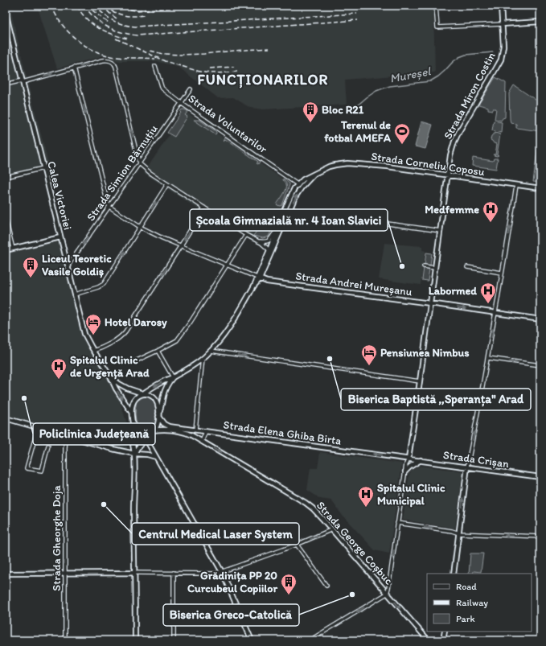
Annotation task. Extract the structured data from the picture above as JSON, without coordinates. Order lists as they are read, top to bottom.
{
  "streets": {
    "main road": [
      "Strada Miron Costin",
      "Strada Corneliu Coposu",
      "Calea Victoriei",
      "Strada Andrei Mureșanu",
      "Strada Elena Ghiba Birta",
      "Strada Crișan",
      "Strada George Coșbuc"
    ],
    "street": ["Strada Voluntarilor", "Strada Simion Bărnuțiu", "Strada Gheorghe Doja"]
  },
  "crossings": [
    ["Strada Miron Costin", "Strada Corneliu Coposu"],
    ["Strada Miron Costin", "Strada Andrei Mureșanu"],
    ["Strada Miron Costin", "Strada Elena Ghiba Birta"],
    ["Strada Miron Costin", "Strada Crișan"],
    ["Strada Voluntarilor", "Strada Corneliu Coposu"],
    ["Strada Voluntarilor", "Strada Simion Bărnuțiu"],
    ["Strada Corneliu Coposu", "Strada Andrei Mureșanu"],
    ["Strada Simion Bărnuțiu", "Calea Victoriei"],
    ["Calea Victoriei", "Strada Elena Ghiba Birta"],
    ["Calea Victoriei", "Strada George Coșbuc"],
    ["Strada Elena Ghiba Birta", "Strada Crișan"],
    ["Strada Elena Ghiba Birta", "Strada George Coșbuc"]
  ],
  "one_way": ["Strada Elena Ghiba Birta", "Strada George Coșbuc"],
  "districts": ["FUNCȚIONARILOR"],
  "water": ["Mureșel"],
  "places": {
    "building": ["Bloc R21", "Liceul Teoretic Vasile Goldiș", "Grădinița PP 20 Curcubeul Copiilor"],
    "sports": ["Terenul de fotbal AMEFA"],
    "hospital": [
      "Medfemme",
      "Labormed",
      "Spitalul Clinic de Urgență Arad",
      "Spitalul Clinic Municipal"
    ],
    "other": [
      "Școala Gimnazială nr. 4 Ioan Slavici",
      "Biserica Baptistă ,,Speranța\" Arad",
      "Policlinica Județeană",
      "Centrul Medical Laser System",
      "Biserica Greco-Catolică"
    ],
    "hotel": ["Hotel Darosy", "Pensiunea Nimbus"]
  },
  "legend": ["Road", "Railway", "Park"]
}
